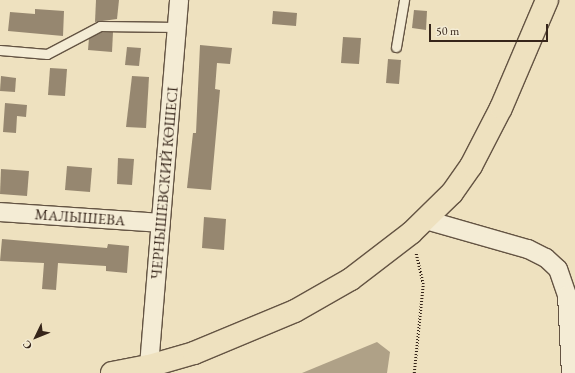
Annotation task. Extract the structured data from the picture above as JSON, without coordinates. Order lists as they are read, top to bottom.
{
  "streets": {
    "street": ["ЧЕРНЫШЕВСКИЙ КӨШЕСІ", "МАЛЫШЕВА"]
  },
  "crossings": [
    ["ЧЕРНЫШЕВСКИЙ КӨШЕСІ", "МАЛЫШЕВА"]
  ],
  "scale_bar": "50 m",
  "north": "bottom left"
}
